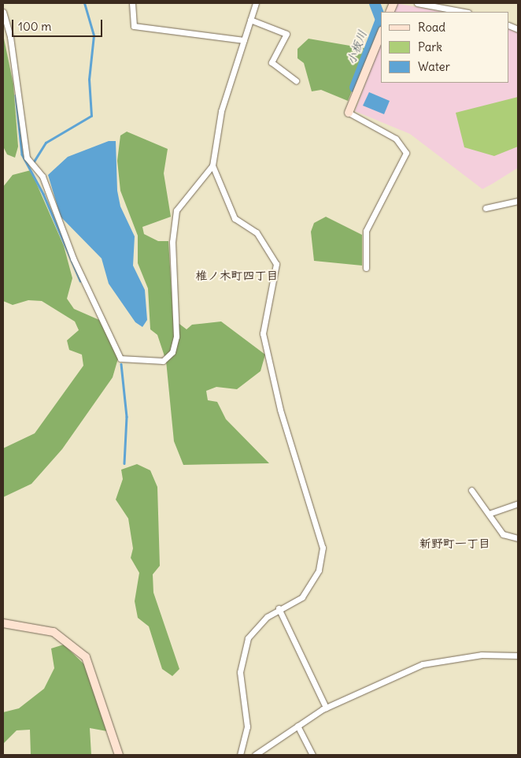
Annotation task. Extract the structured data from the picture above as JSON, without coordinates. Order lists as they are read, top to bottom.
{
  "districts": ["椎ノ木町四丁目", "新野町一丁目"],
  "water": ["小板川"],
  "legend": ["Road", "Park", "Water"],
  "scale_bar": "100 m"
}
